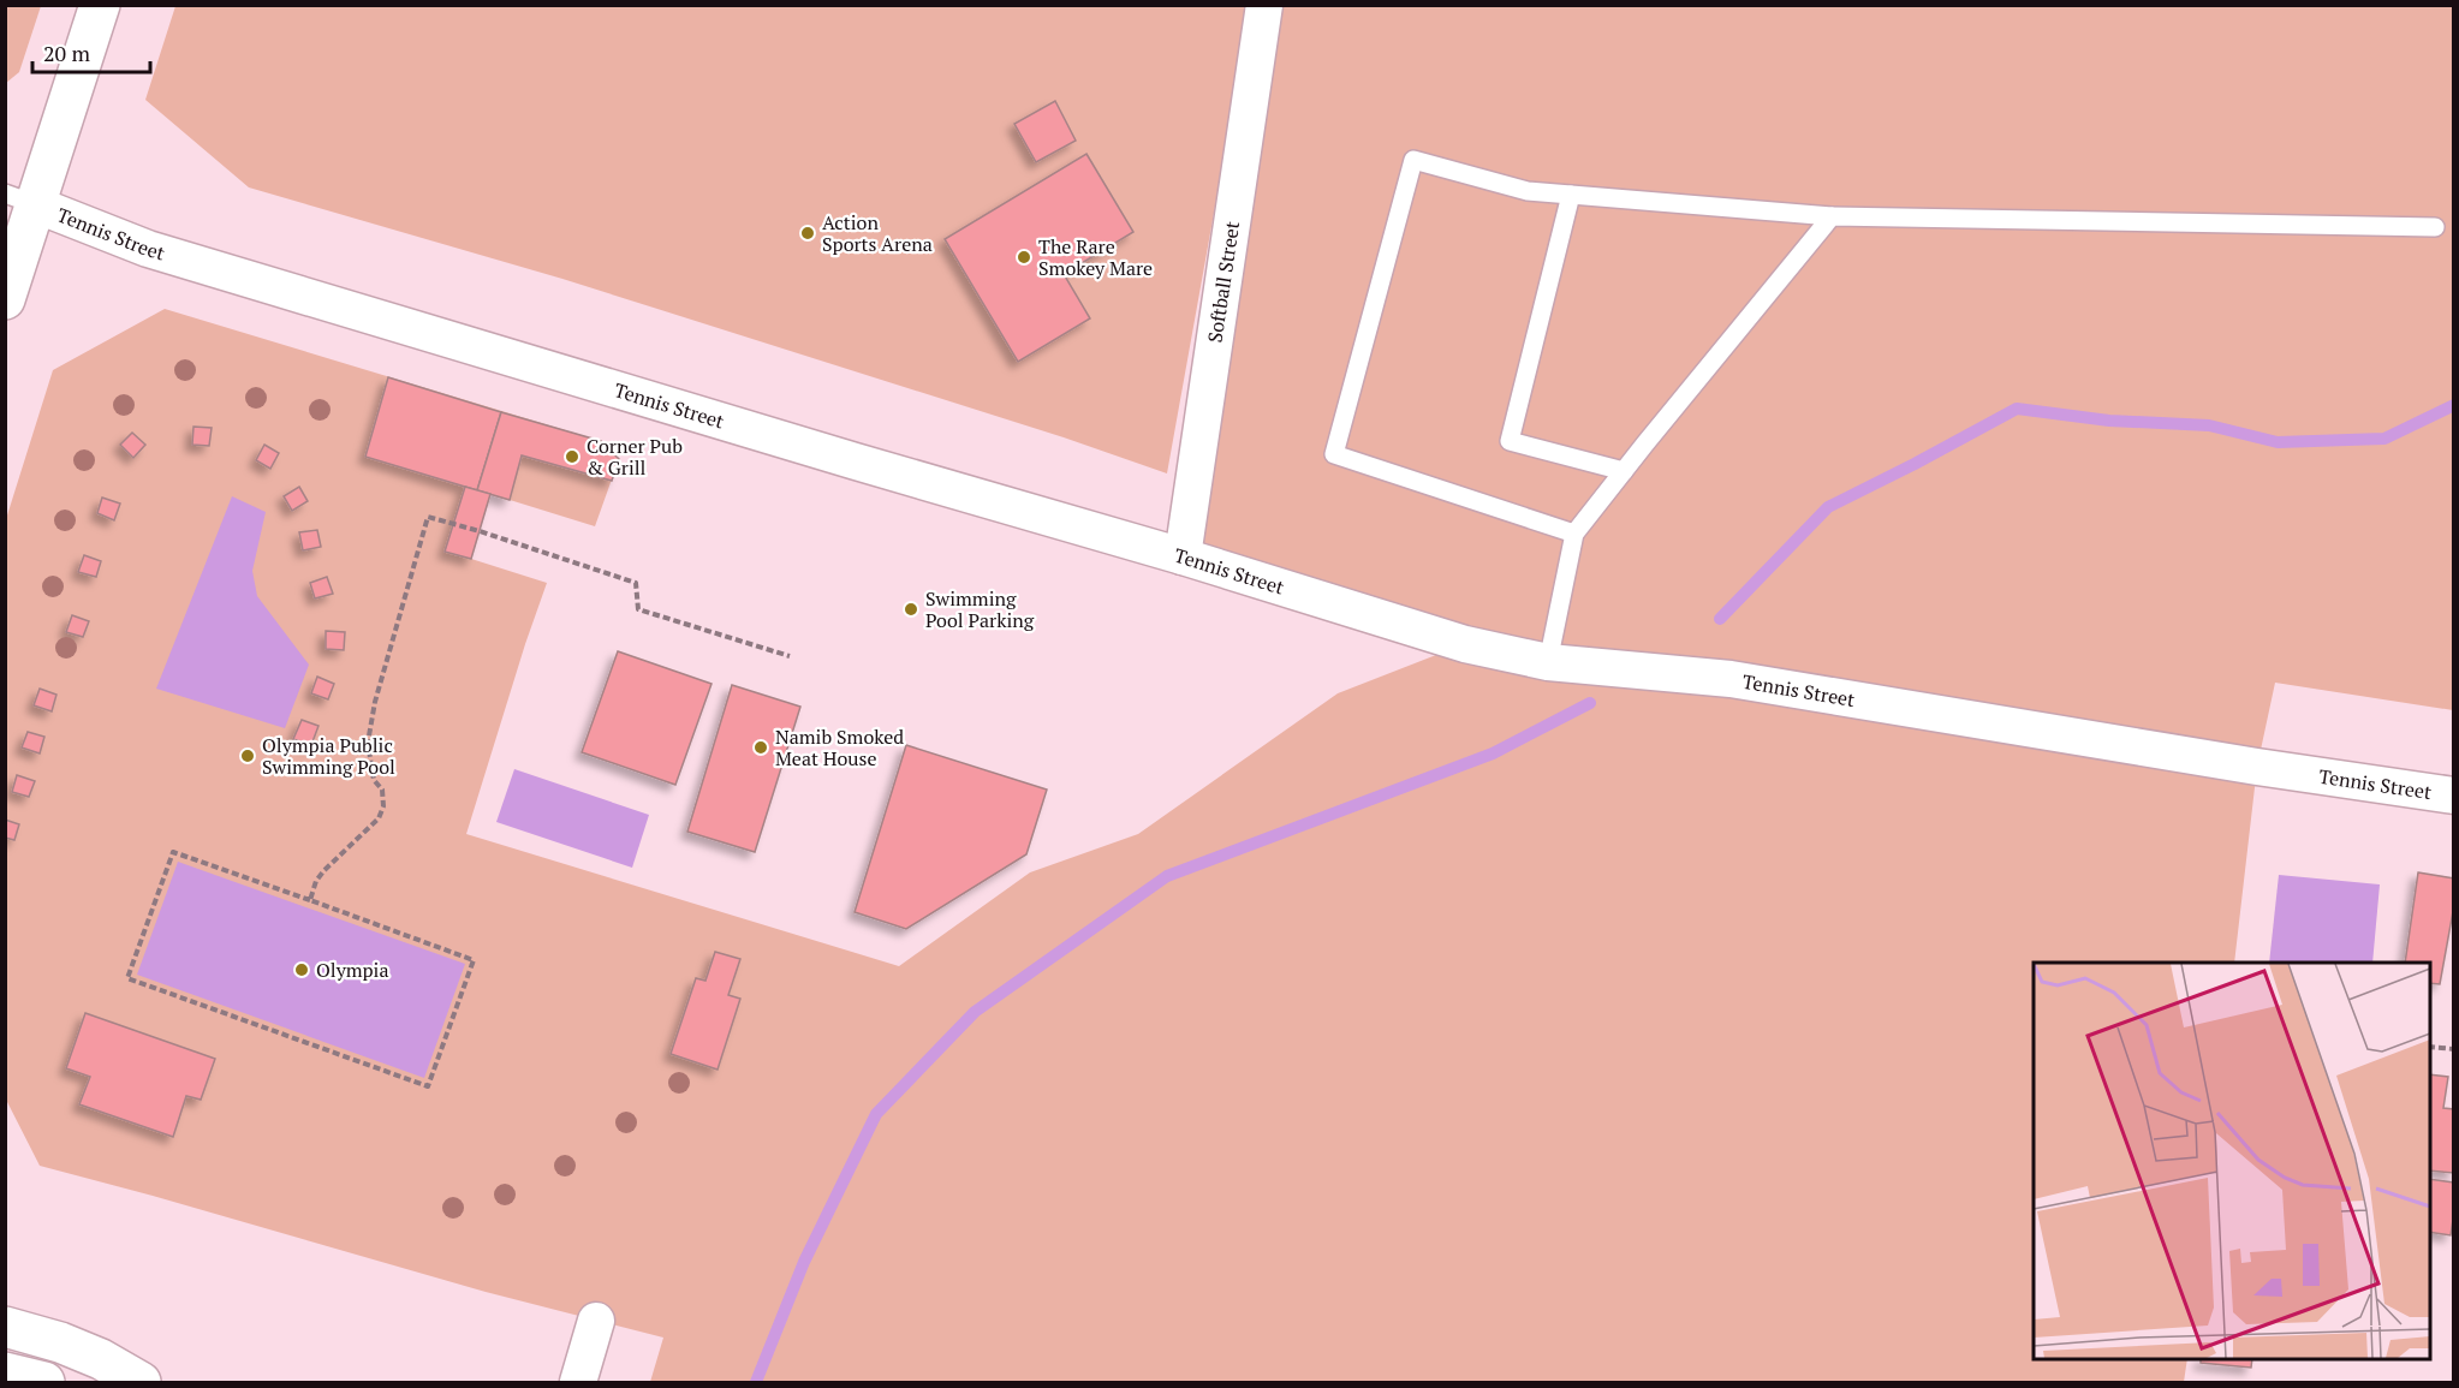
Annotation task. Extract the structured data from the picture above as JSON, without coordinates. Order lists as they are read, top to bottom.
{
  "streets": {
    "street": ["Tennis Street", "Softball Street"]
  },
  "crossings": [
    ["Tennis Street", "Softball Street"]
  ],
  "places": [
    "Action Sports Arena",
    "The Rare Smokey Mare",
    "Corner Pub & Grill",
    "Swimming Pool Parking",
    "Namib Smoked Meat House",
    "Olympia Public Swimming Pool",
    "Olympia"
  ],
  "scale_bar": "20 m"
}
